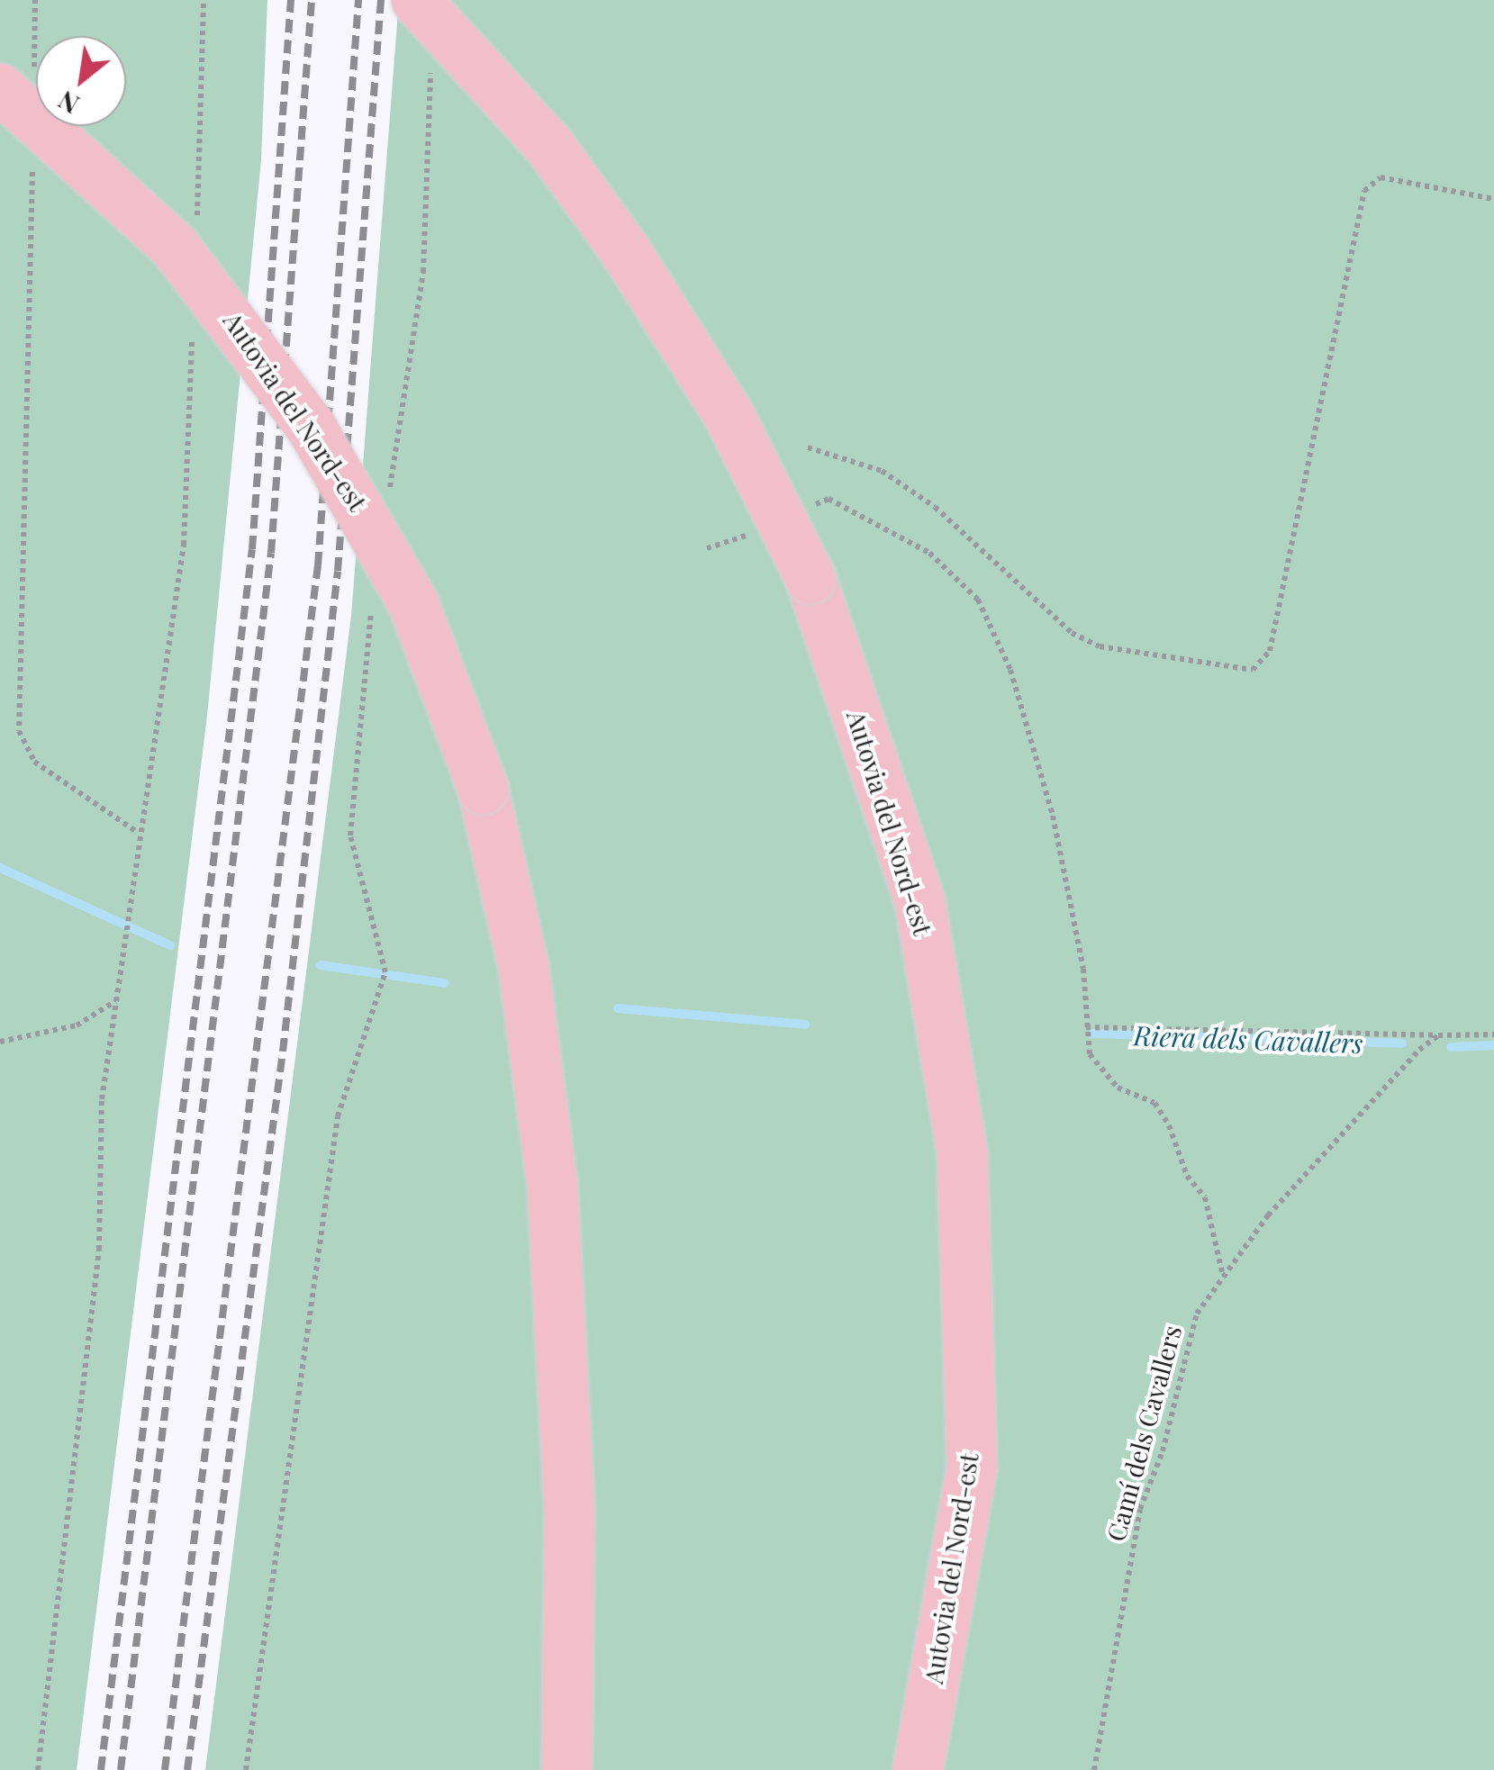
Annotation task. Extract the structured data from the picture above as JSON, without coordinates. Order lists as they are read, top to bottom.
{
  "streets": {
    "highway": ["Autovia del Nord-est"],
    "path": ["Camí dels Cavallers"]
  },
  "water": ["Riera dels Cavallers"],
  "north": "bottom left"
}
